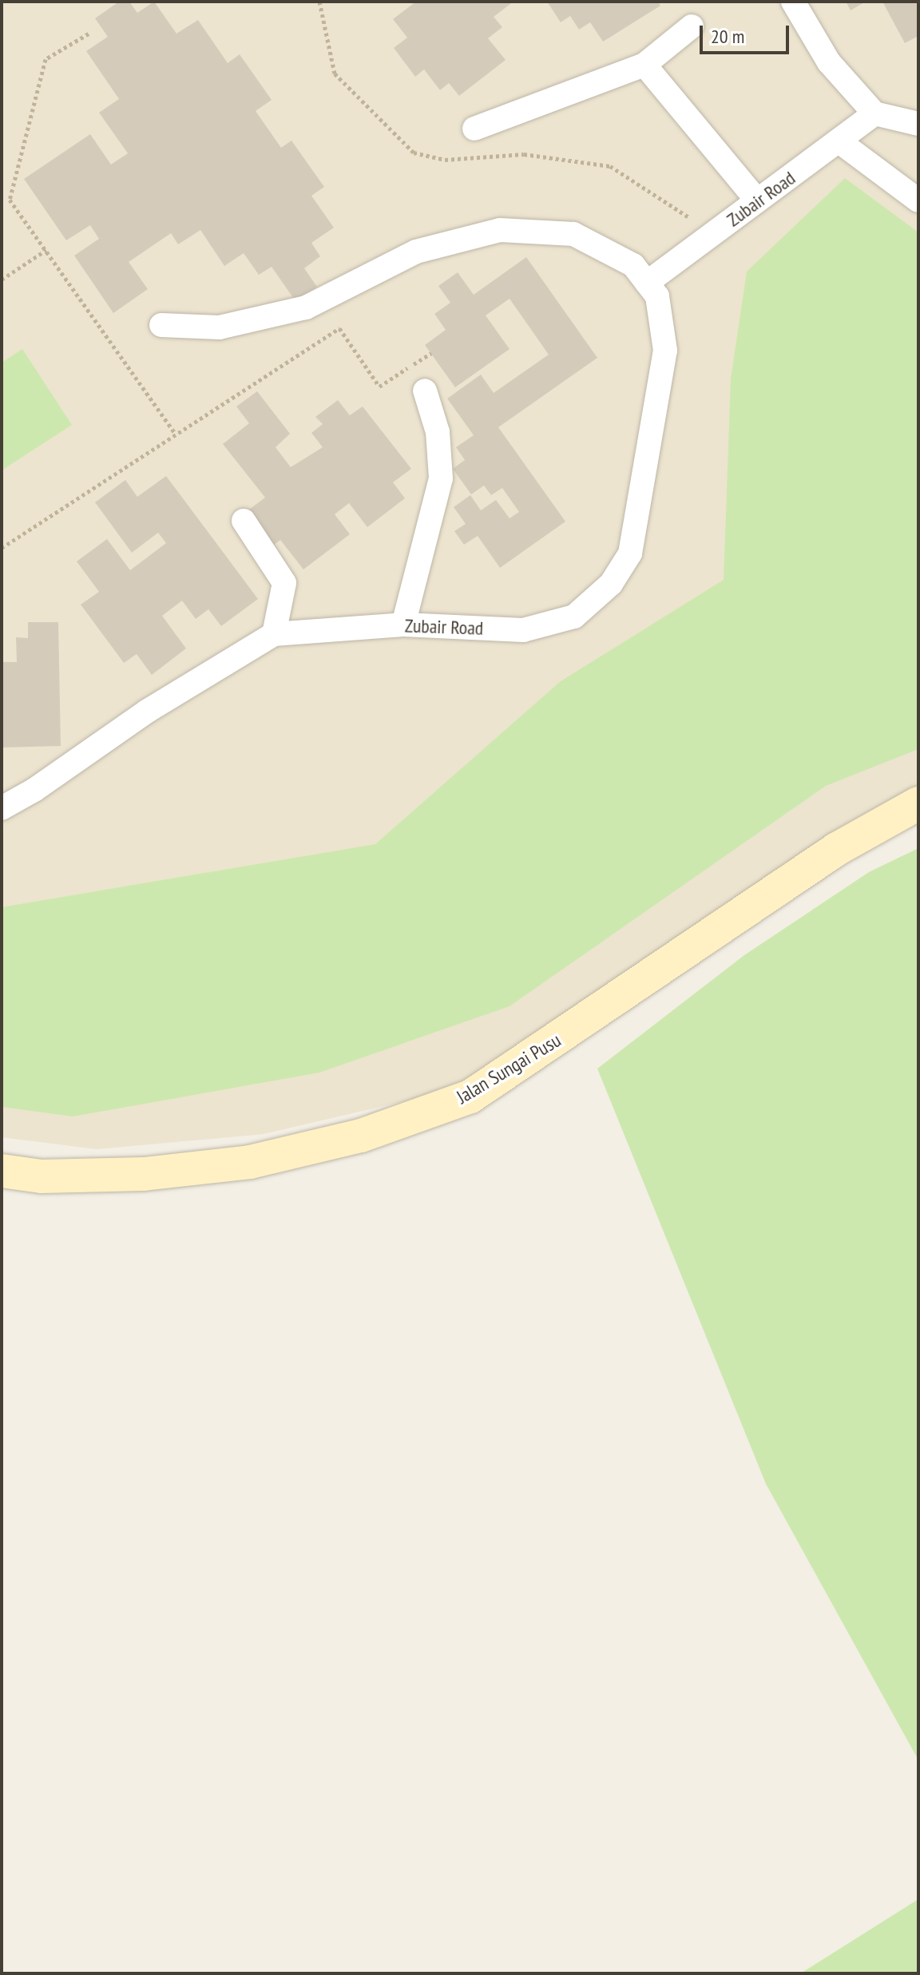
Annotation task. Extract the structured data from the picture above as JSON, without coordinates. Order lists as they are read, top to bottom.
{
  "streets": {
    "main road": ["Jalan Sungai Pusu"],
    "street": ["Zubair Road"]
  },
  "scale_bar": "20 m"
}
